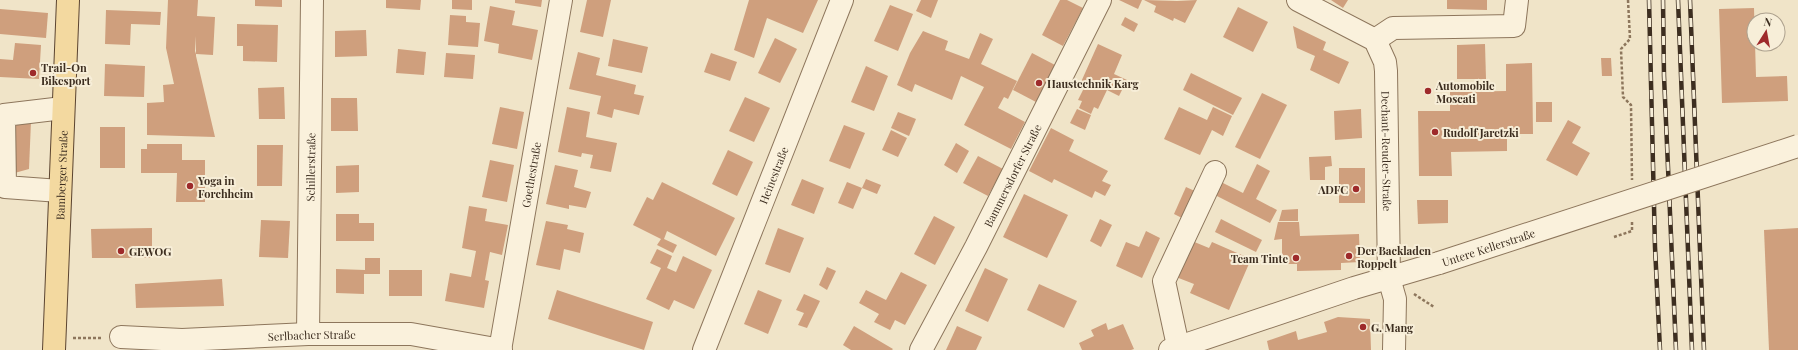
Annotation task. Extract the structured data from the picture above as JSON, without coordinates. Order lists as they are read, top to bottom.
{
  "streets": {
    "main road": ["Bamberger Straße"],
    "street": [
      "Dechant-Reuder-Straße",
      "Schillerstraße",
      "Goethestraße",
      "Heinestraße",
      "Bammersdorfer Straße",
      "Untere Kellerstraße",
      "Serlbacher Straße"
    ]
  },
  "crossings": [
    ["Dechant-Reuder-Straße", "Untere Kellerstraße"],
    ["Schillerstraße", "Serlbacher Straße"],
    ["Goethestraße", "Serlbacher Straße"]
  ],
  "places": [
    "Trail-On Bikesport",
    "Haustechnik Karg",
    "Automobile Moscati",
    "Rudolf Jaretzki",
    "Yoga in Forchheim",
    "ADFC",
    "GEWOG",
    "Der Backladen Roppelt",
    "Team Tinte",
    "G. Mang"
  ],
  "north": "top"
}
